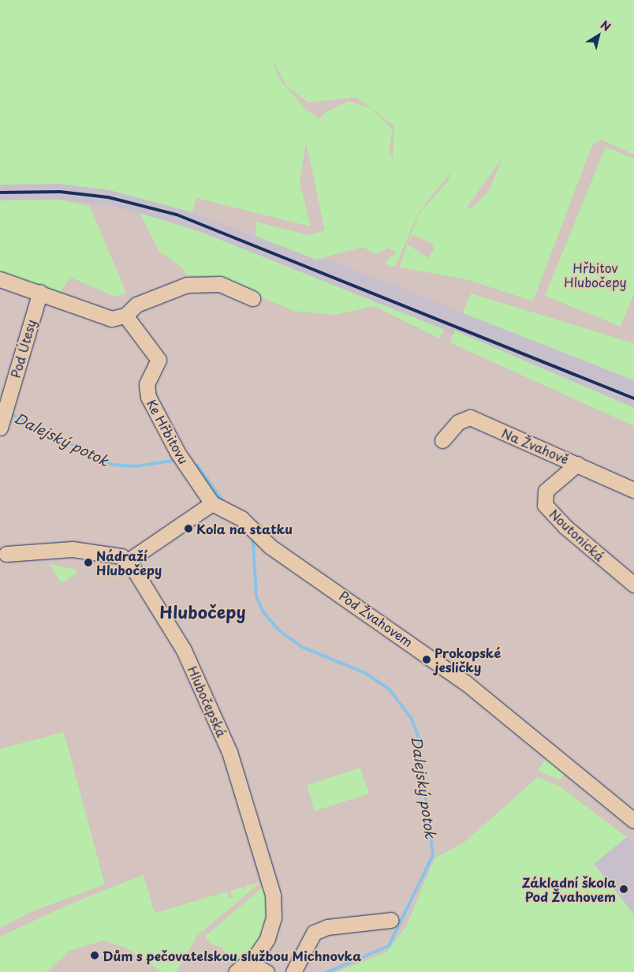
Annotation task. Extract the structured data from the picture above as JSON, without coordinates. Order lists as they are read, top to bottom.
{
  "streets": {
    "street": [
      "Pod Útesy",
      "Ke Hřbitovu",
      "Na Žvahově",
      "Noutonická",
      "Pod Žvahovem",
      "Hlubočepská"
    ]
  },
  "crossings": [
    ["Ke Hřbitovu", "Pod Žvahovem"],
    ["Na Žvahově", "Noutonická"]
  ],
  "districts": ["Hlubočepy"],
  "water": ["Dalejský potok"],
  "parks": ["Hřbitov Hlubočepy"],
  "places": [
    "Kola na statku",
    "Nádraží Hlubočepy",
    "Prokopské jesličky",
    "Základní škola Pod Žvahovem",
    "Dům s pečovatelskou službou Michnovka"
  ],
  "north": "top right"
}
